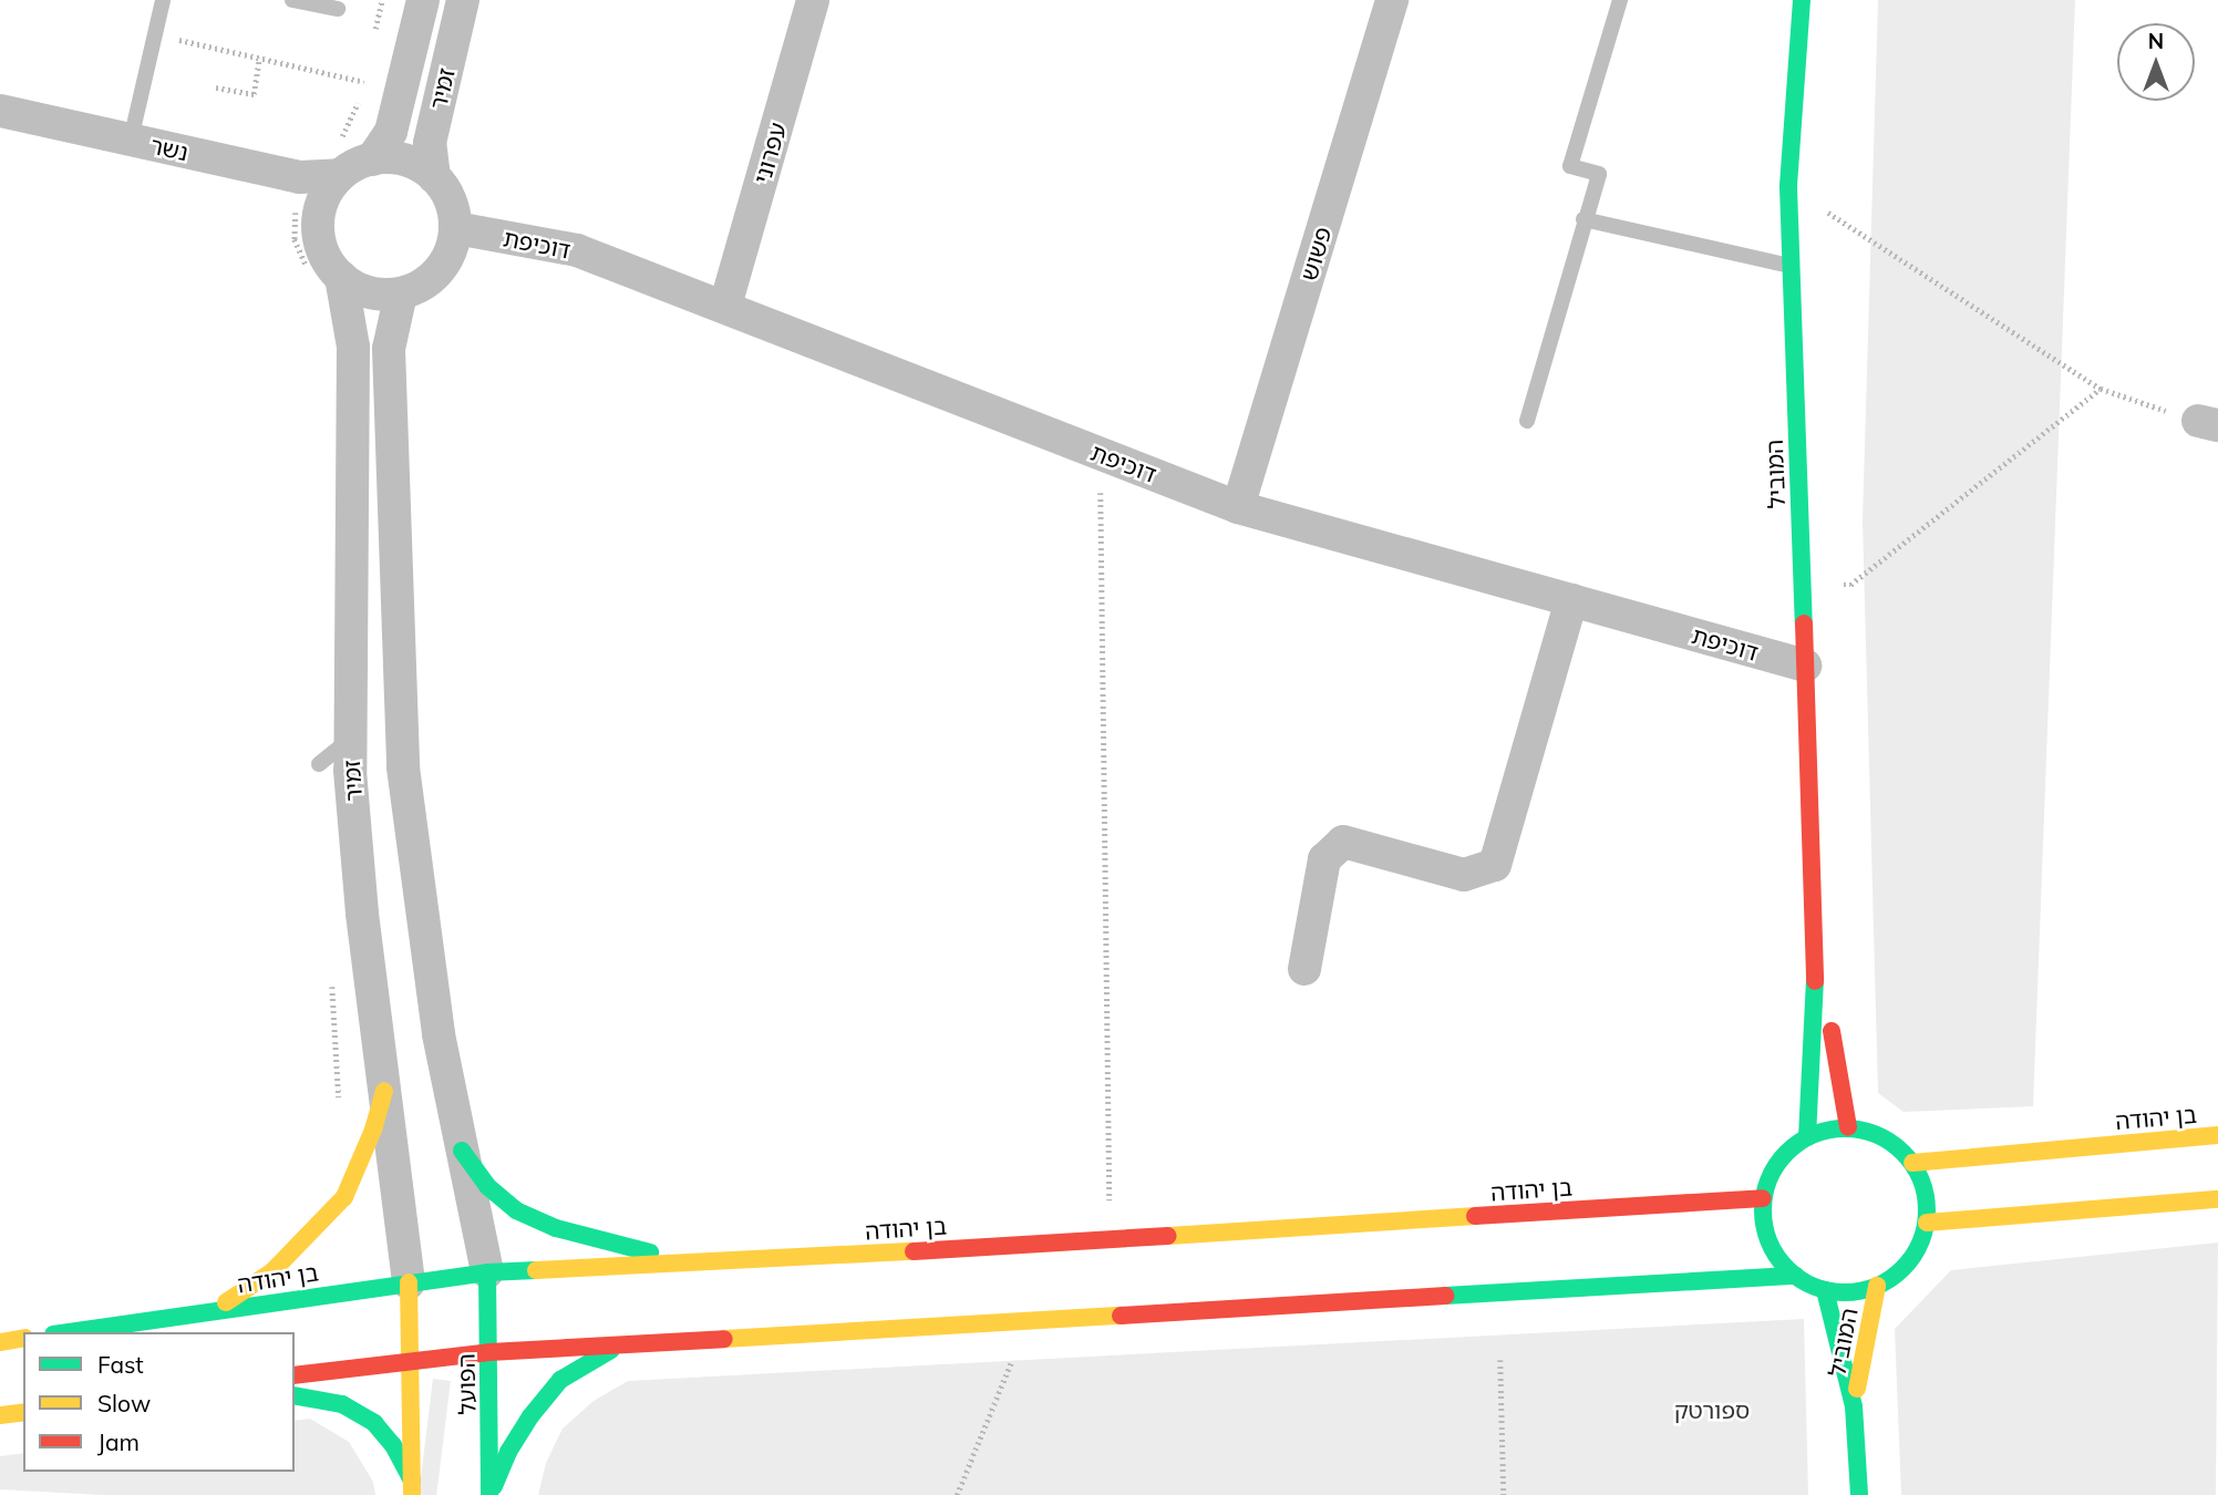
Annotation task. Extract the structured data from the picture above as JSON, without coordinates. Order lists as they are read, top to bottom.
{
  "streets": {
    "street": [
      "זמיר",
      "נשר",
      "עפרוני",
      "דוכיפת",
      "פשוש",
      "המוביל",
      "בן יהודה",
      "הפועל"
    ]
  },
  "crossings": [
    ["זמיר", "נשר"],
    ["זמיר", "דוכיפת"],
    ["זמיר", "בן יהודה"],
    ["נשר", "דוכיפת"],
    ["עפרוני", "דוכיפת"],
    ["דוכיפת", "פשוש"],
    ["דוכיפת", "המוביל"],
    ["המוביל", "בן יהודה"],
    ["בן יהודה", "הפועל"]
  ],
  "parks": ["ספורטק"],
  "legend": ["Fast", "Slow", "Jam"],
  "north": "top"
}
